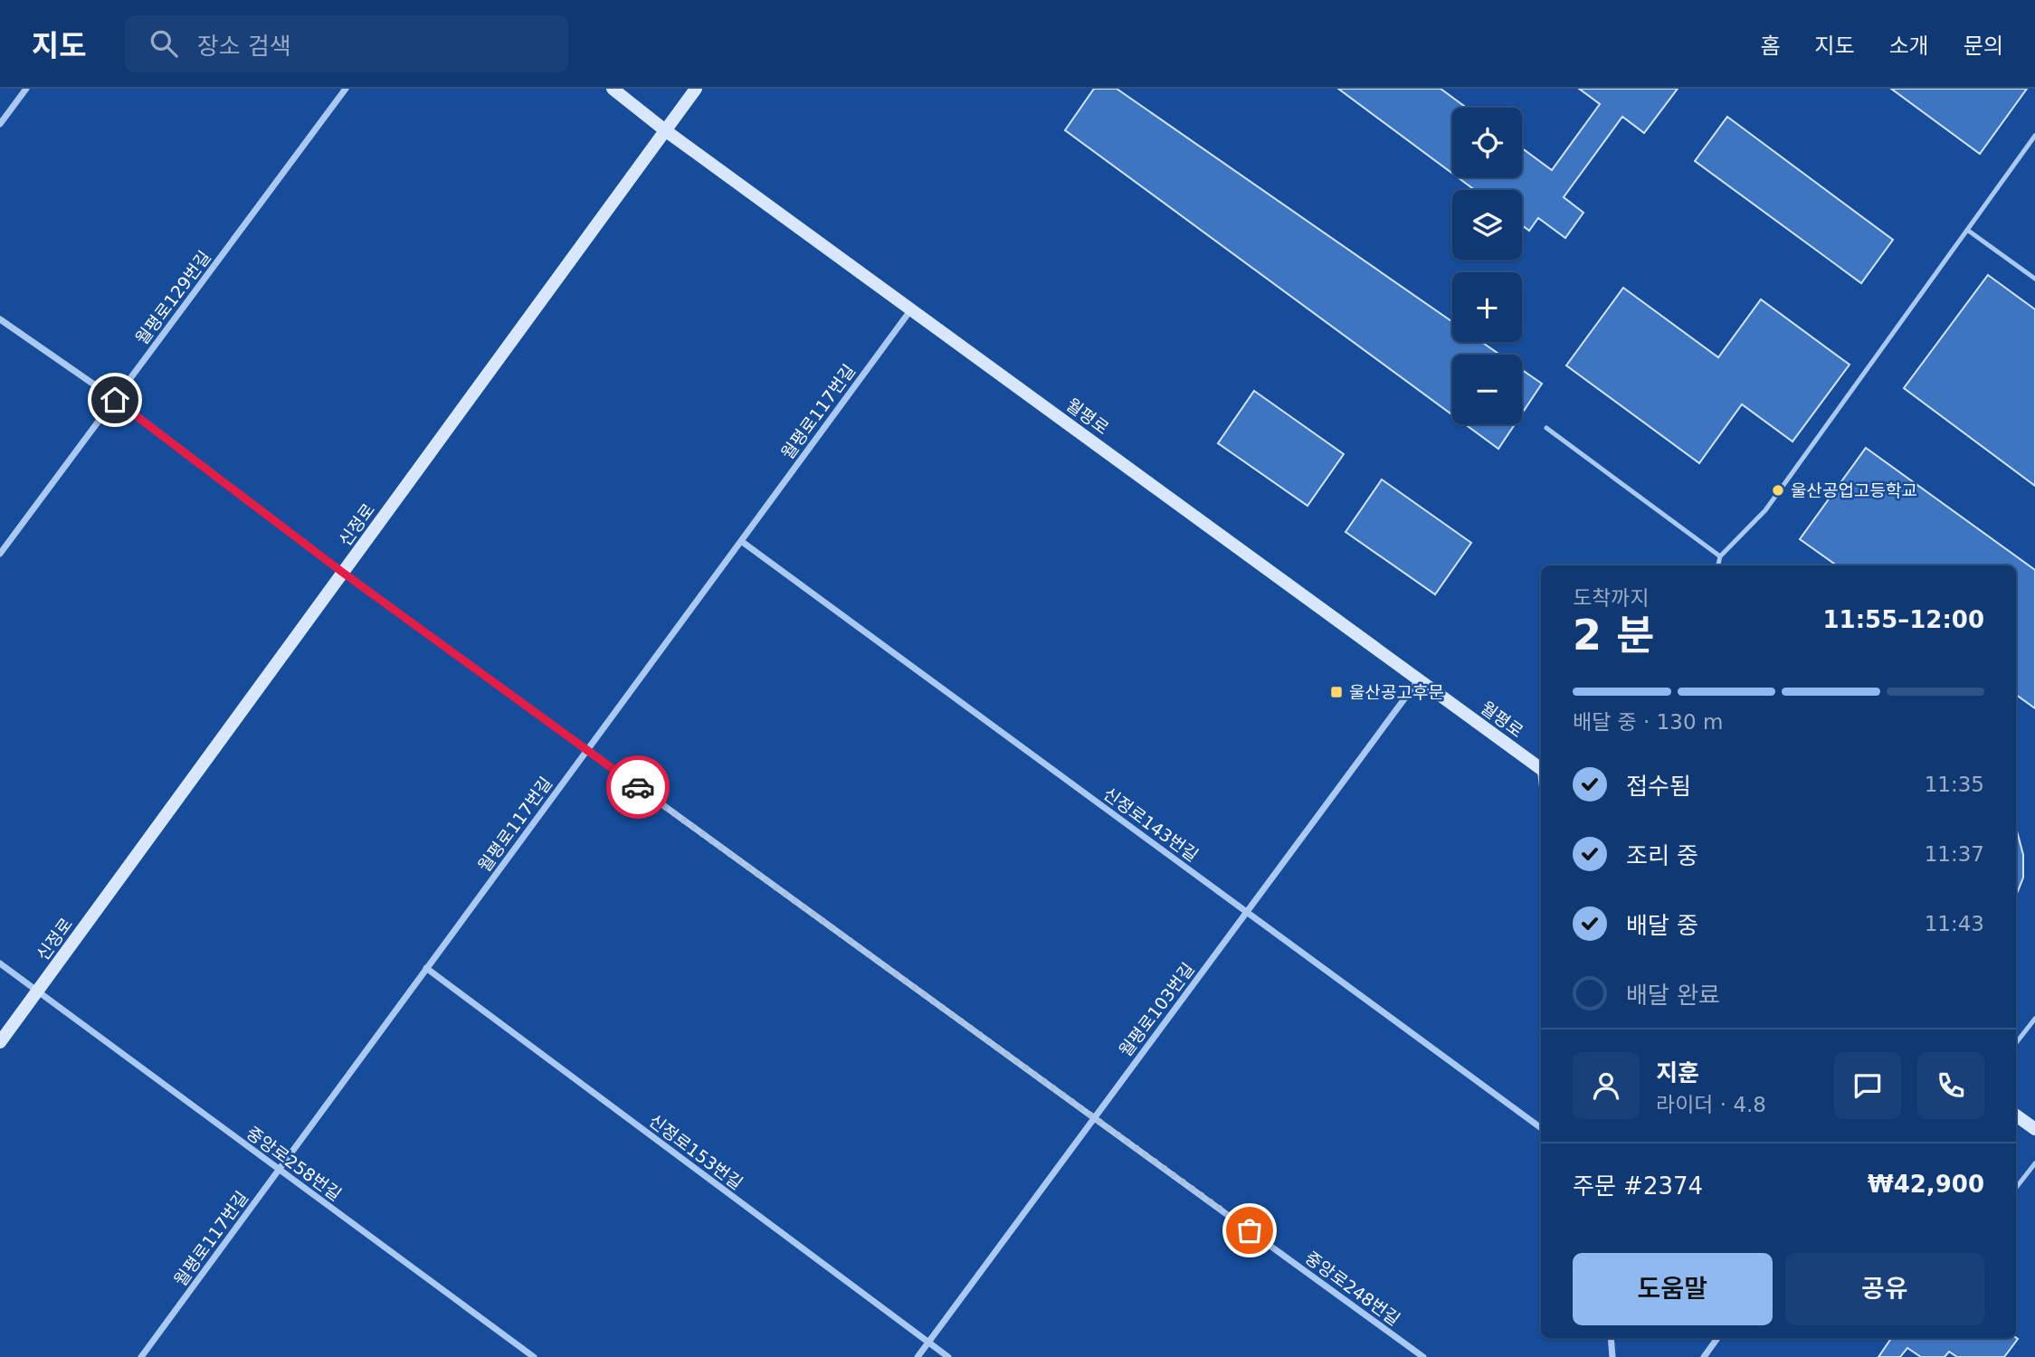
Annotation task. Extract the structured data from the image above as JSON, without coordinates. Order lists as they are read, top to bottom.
{
  "streets": {
    "main road": ["월평로", "신정로"],
    "street": [
      "월평로129번길",
      "월평로117번길",
      "신정로143번길",
      "월평로103번길",
      "신정로153번길",
      "중앙로258번길",
      "중앙로248번길"
    ]
  },
  "crossings": [
    ["월평로129번길", "중앙로248번길"],
    ["월평로117번길", "월평로"],
    ["월평로117번길", "신정로143번길"],
    ["월평로117번길", "신정로153번길"],
    ["월평로117번길", "중앙로258번길"],
    ["월평로117번길", "중앙로248번길"],
    ["월평로", "신정로"],
    ["월평로", "월평로103번길"],
    ["신정로", "중앙로258번길"],
    ["신정로", "중앙로248번길"],
    ["신정로143번길", "월평로103번길"],
    ["월평로103번길", "신정로153번길"],
    ["월평로103번길", "중앙로248번길"]
  ],
  "places": {
    "other": ["울산공업고등학교"],
    "transit": ["울산공고후문"]
  },
  "page": {
    "header": "지도",
    "search": "장소 검색",
    "nav": [
      "홈",
      "지도",
      "소개",
      "문의"
    ],
    "map_buttons": ["+", "−"],
    "heading": ["2 분", "도착까지", "11:55–12:00"],
    "panel": [
      "지훈",
      "라이더 · 4.8",
      "주문 #2374",
      "₩42,900"
    ],
    "bar": "배달 중 · 130 m",
    "list": [
      ["접수됨", "11:35"],
      ["조리 중", "11:37"],
      ["배달 중", "11:43"],
      "배달 완료"
    ],
    "buttons": ["도움말", "공유"]
  }
}
